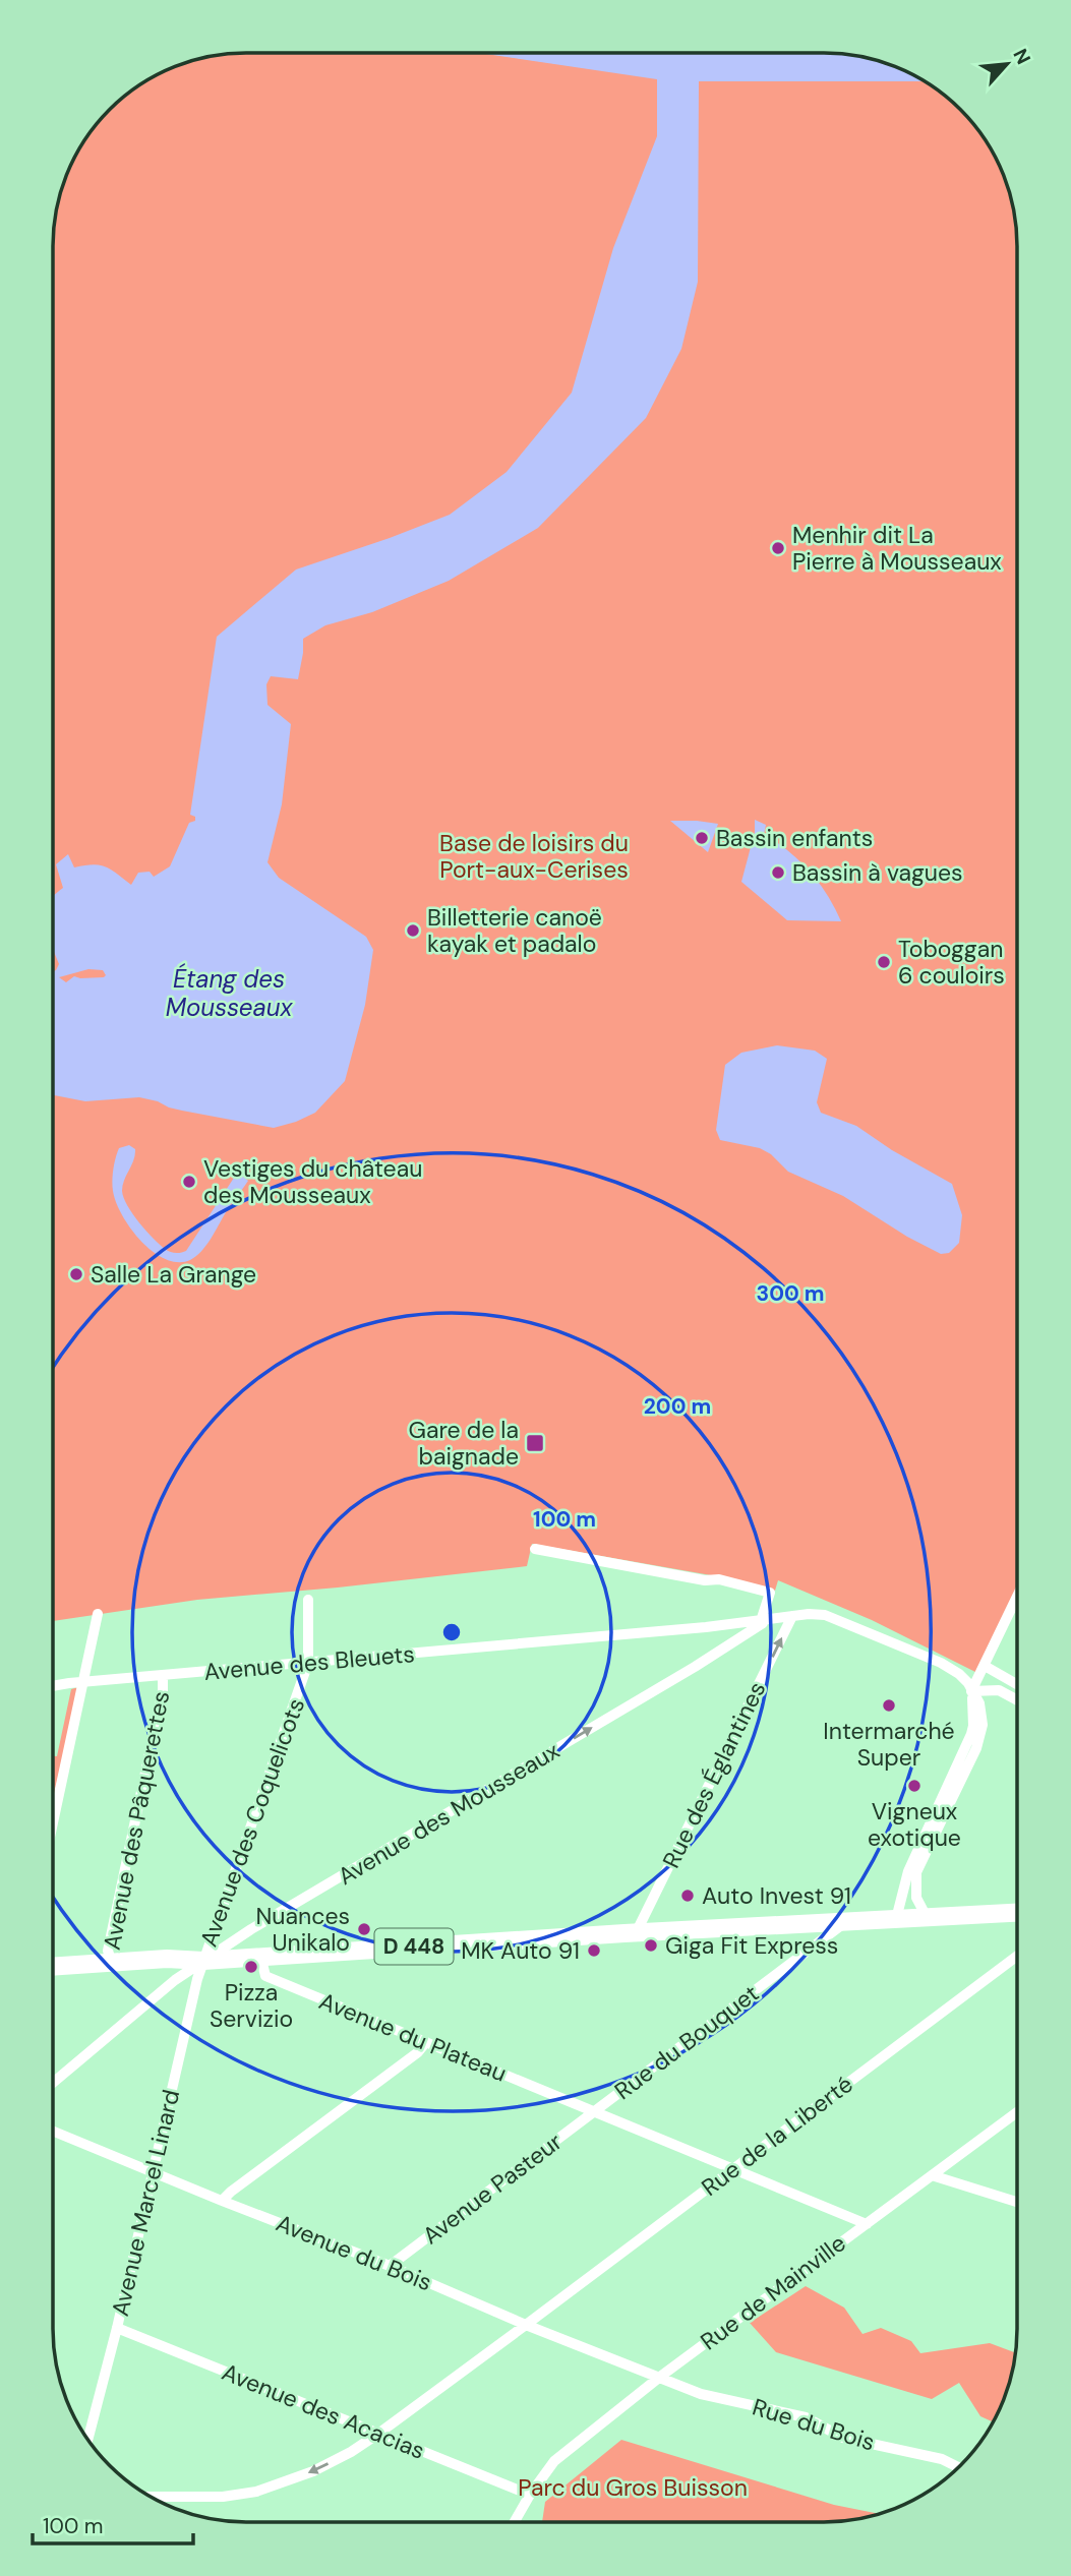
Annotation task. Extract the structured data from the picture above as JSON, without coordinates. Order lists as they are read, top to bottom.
{
  "streets": {
    "main road": ["D 448"],
    "street": [
      "Avenue des Bleuets",
      "Rue des Églantines",
      "Avenue des Mousseaux",
      "Avenue des Pâquerettes",
      "Avenue des Coquelicots",
      "Avenue du Plateau",
      "Rue du Bouquet",
      "Rue de la Liberté",
      "Avenue Pasteur",
      "Avenue Marcel Linard",
      "Avenue du Bois",
      "Rue de Mainville",
      "Avenue des Acacias",
      "Rue du Bois"
    ]
  },
  "crossings": [
    ["Avenue des Bleuets", "Rue des Églantines"],
    ["Avenue des Bleuets", "Avenue des Mousseaux"],
    ["Avenue des Bleuets", "Avenue des Pâquerettes"],
    ["Avenue des Bleuets", "Avenue des Coquelicots"],
    ["Rue des Églantines", "D 448"],
    ["Avenue des Mousseaux", "Avenue des Coquelicots"],
    ["Avenue des Mousseaux", "D 448"],
    ["Avenue des Mousseaux", "Avenue Marcel Linard"],
    ["Avenue des Pâquerettes", "D 448"],
    ["Avenue des Coquelicots", "D 448"],
    ["Avenue des Coquelicots", "Avenue Marcel Linard"],
    ["D 448", "Avenue du Plateau"],
    ["D 448", "Rue du Bouquet"],
    ["D 448", "Avenue Marcel Linard"],
    ["Avenue du Plateau", "Rue du Bouquet"],
    ["Avenue du Plateau", "Rue de la Liberté"],
    ["Avenue du Plateau", "Avenue Pasteur"],
    ["Avenue du Plateau", "Rue de Mainville"],
    ["Rue du Bouquet", "Avenue Pasteur"],
    ["Rue de la Liberté", "Avenue du Bois"],
    ["Rue de la Liberté", "Avenue des Acacias"],
    ["Avenue Pasteur", "Avenue du Bois"],
    ["Avenue Marcel Linard", "Avenue du Bois"],
    ["Avenue Marcel Linard", "Avenue des Acacias"],
    ["Avenue du Bois", "Rue de Mainville"],
    ["Avenue du Bois", "Rue du Bois"],
    ["Rue de Mainville", "Avenue des Acacias"],
    ["Rue de Mainville", "Rue du Bois"]
  ],
  "one_way": ["Rue des Églantines", "Avenue des Mousseaux"],
  "water": ["Étang des Mousseaux"],
  "parks": ["Base de loisirs du Port-aux-Cerises", "Parc du Gros Buisson"],
  "places": {
    "other": [
      "Menhir dit La Pierre à Mousseaux",
      "Bassin enfants",
      "Bassin à vagues",
      "Billetterie canoë kayak et padalo",
      "Toboggan 6 couloirs",
      "Vestiges du château des Mousseaux",
      "Salle La Grange",
      "Intermarché Super",
      "Vigneux exotique",
      "Auto Invest 91",
      "Nuances Unikalo",
      "Giga Fit Express",
      "MK Auto 91",
      "Pizza Servizio"
    ],
    "transit": ["Gare de la baignade"]
  },
  "scale_bar": "100 m",
  "north": "top right",
  "rings": ["300 m", "200 m", "100 m"]
}
